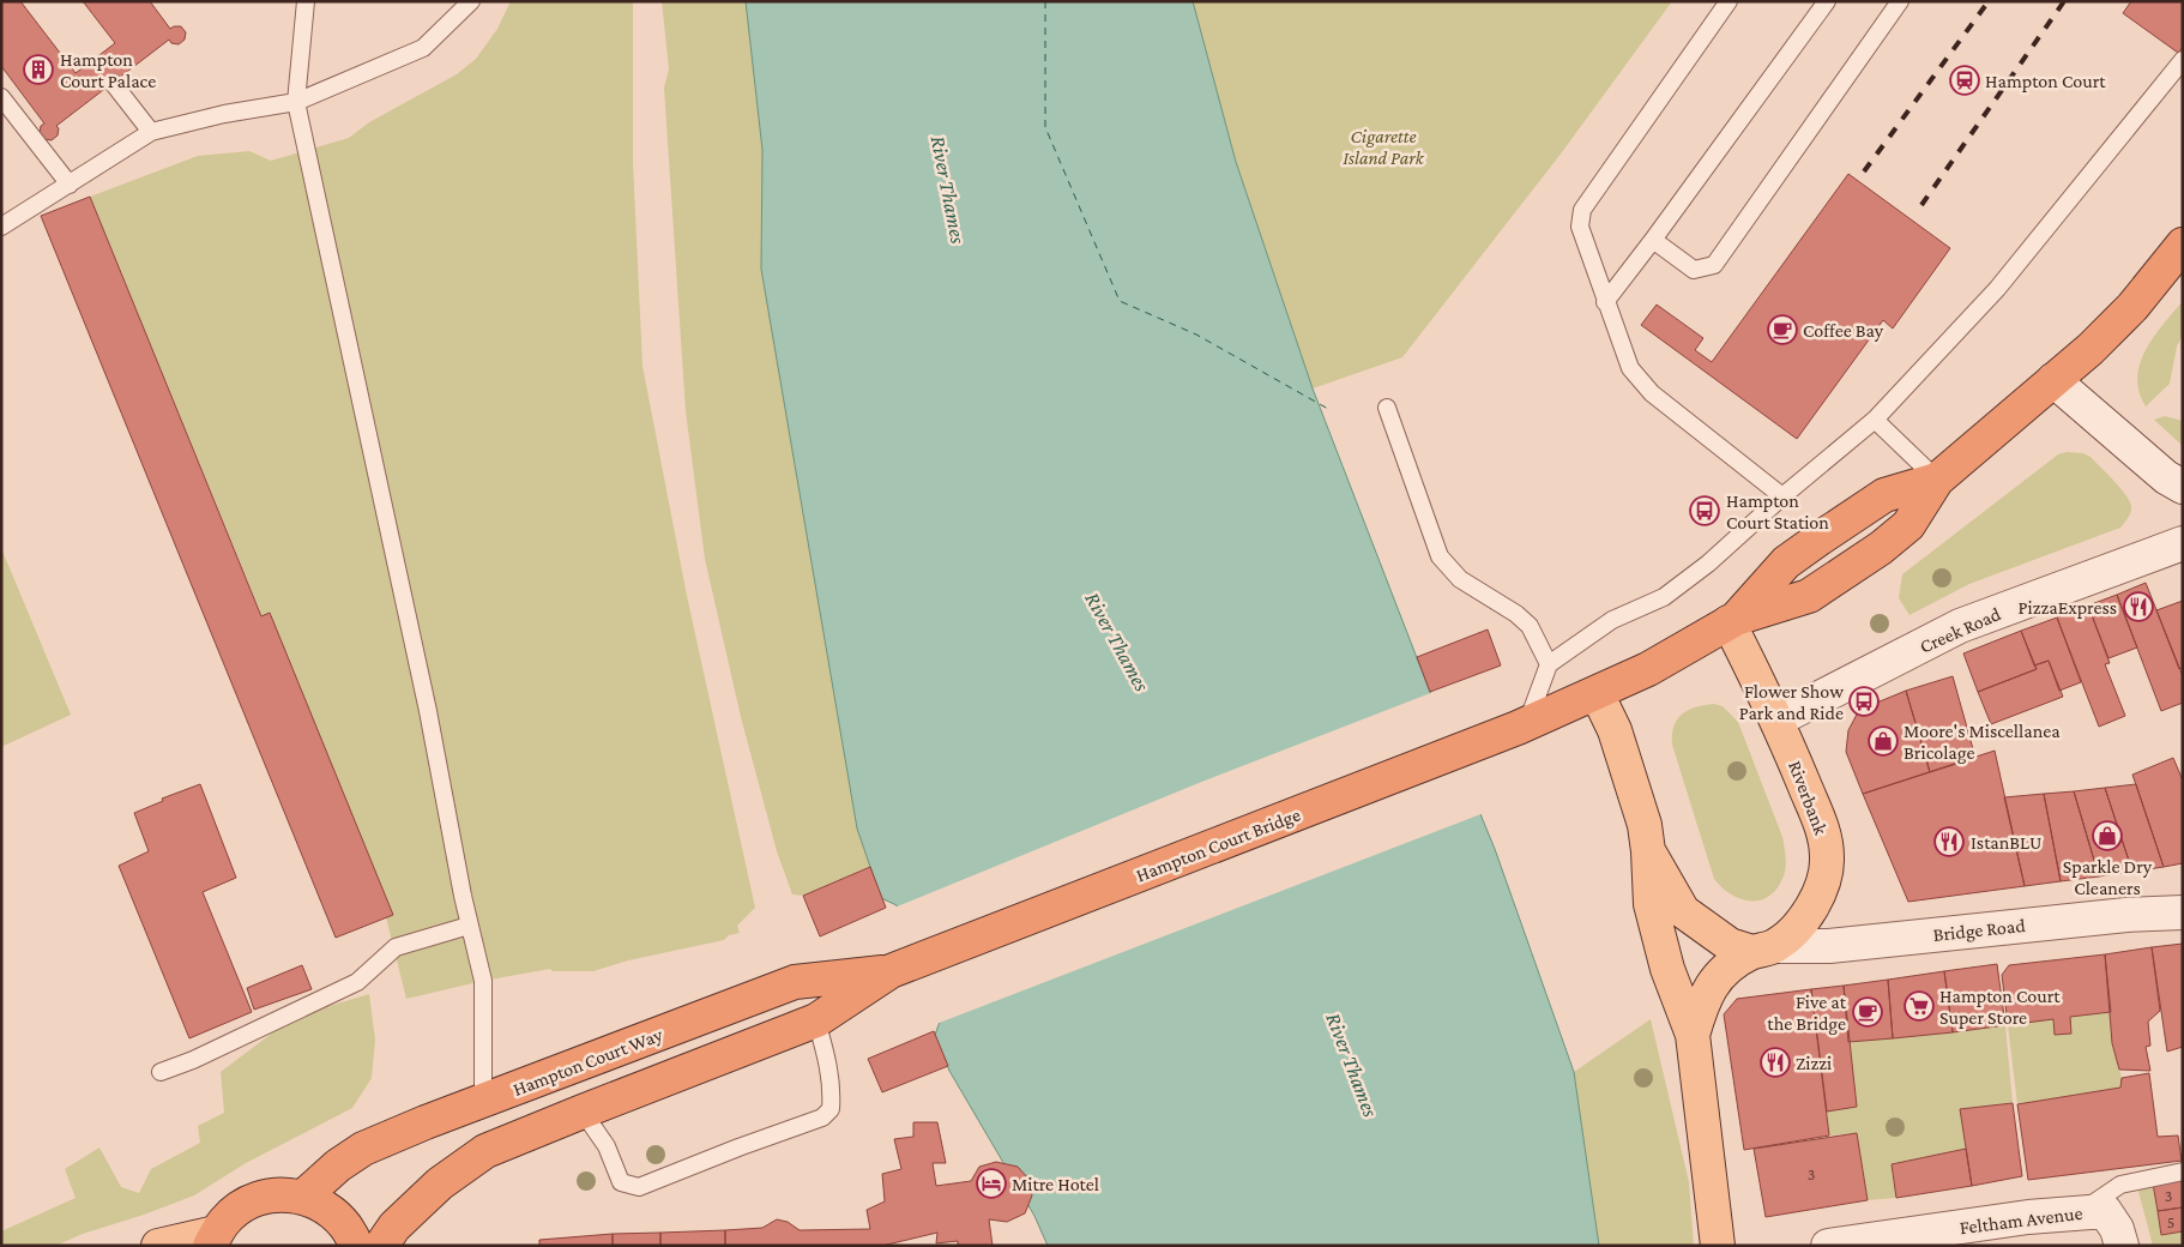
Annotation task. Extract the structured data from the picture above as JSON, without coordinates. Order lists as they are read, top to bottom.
{
  "streets": {
    "highway": ["Hampton Court Bridge", "Hampton Court Way"],
    "main road": ["Riverbank"],
    "street": ["Creek Road", "Bridge Road", "Feltham Avenue"]
  },
  "crossings": [
    ["Creek Road", "Riverbank"],
    ["Riverbank", "Hampton Court Bridge"],
    ["Riverbank", "Bridge Road"],
    ["Hampton Court Bridge", "Hampton Court Way"]
  ],
  "water": ["River Thames"],
  "parks": ["Cigarette Island Park"],
  "places": {
    "building": ["Hampton Court Palace"],
    "station": ["Hampton Court"],
    "cafe": ["Coffee Bay", "Five at the Bridge"],
    "bus stop": ["Hampton Court Station", "Flower Show Park and Ride"],
    "restaurant": ["PizzaExpress", "IstanBLU", "Zizzi"],
    "shop": ["Moore's Miscellanea Bricolage", "Sparkle Dry Cleaners"],
    "supermarket": ["Hampton Court Super Store"],
    "hotel": ["Mitre Hotel"]
  },
  "house_numbers": ["3", "3", "5"]
}
